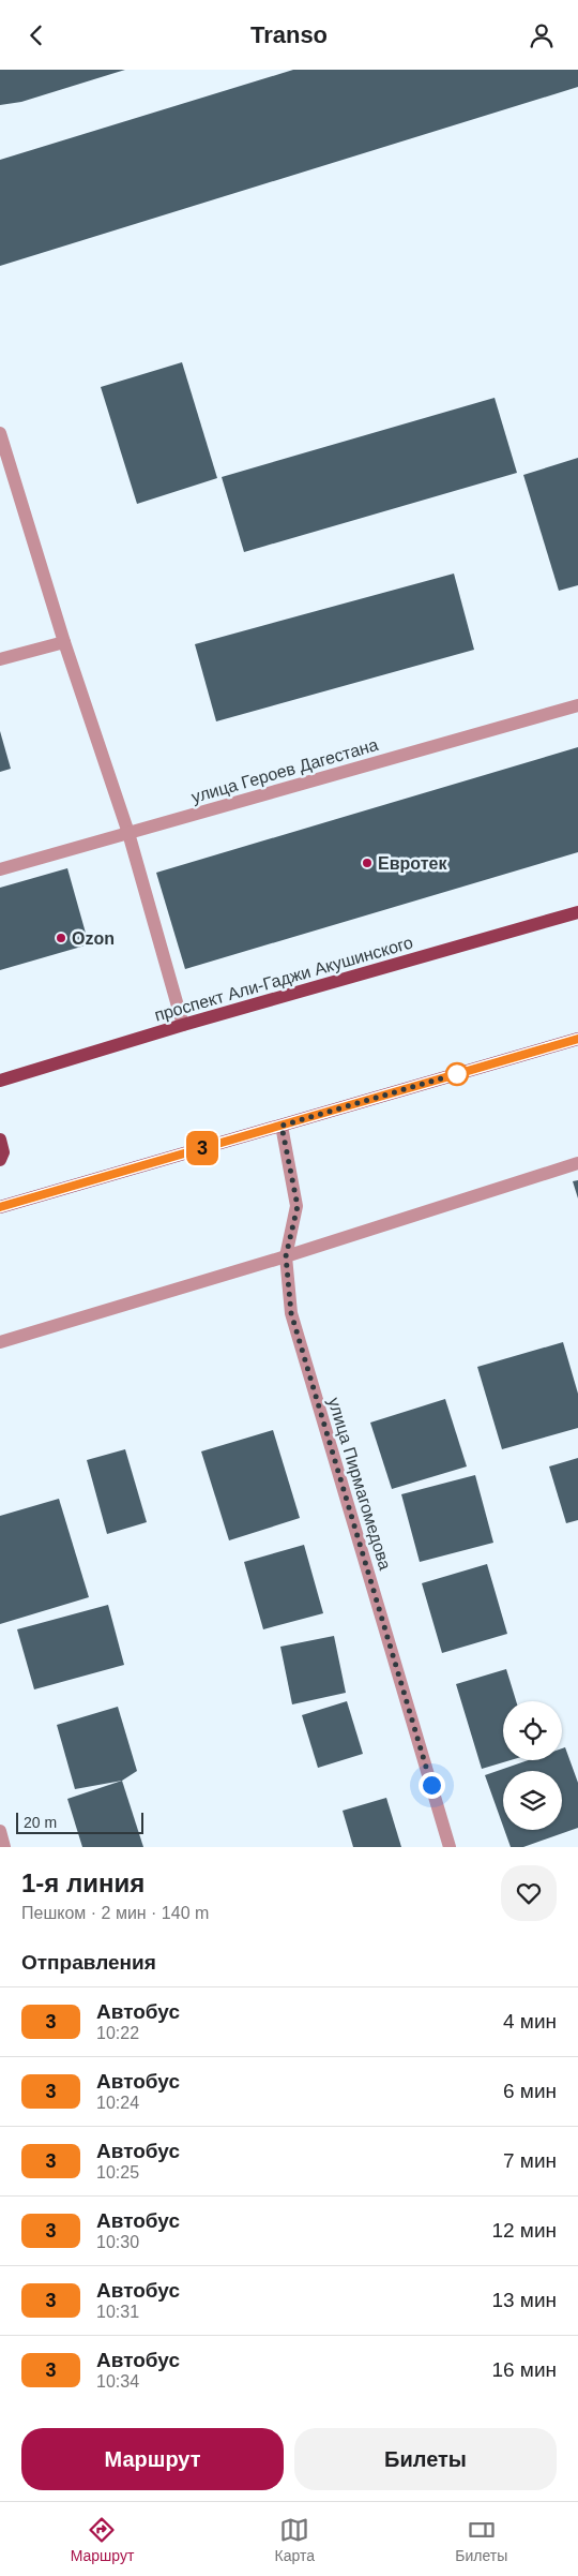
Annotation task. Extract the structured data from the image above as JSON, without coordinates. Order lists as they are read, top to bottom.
{
  "streets": {
    "main road": ["проспект Али-Гаджи Акушинского"],
    "street": ["улица Героев Дагестана", "улица Пирмагомедова"]
  },
  "places": ["Евротек", "Ozon"],
  "lines": ["bus line 3"],
  "scale_bar": "20 m",
  "page": {
    "header": "Transo",
    "on_map": "3",
    "scale": "20 m",
    "heading": [
      ["1-я линия", "Пешком · 2 мин · 140 m"],
      "Отправления"
    ],
    "list": [
      {
        "mark": "3",
        "name": "Автобус",
        "note": "10:22",
        "value": "4 мин"
      },
      {
        "mark": "3",
        "name": "Автобус",
        "note": "10:24",
        "value": "6 мин"
      },
      {
        "mark": "3",
        "name": "Автобус",
        "note": "10:25",
        "value": "7 мин"
      },
      {
        "mark": "3",
        "name": "Автобус",
        "note": "10:30",
        "value": "12 мин"
      },
      {
        "mark": "3",
        "name": "Автобус",
        "note": "10:31",
        "value": "13 мин"
      },
      {
        "mark": "3",
        "name": "Автобус",
        "note": "10:34",
        "value": "16 мин"
      }
    ],
    "buttons": ["Маршрут", "Билеты"],
    "tabs": ["Маршрут", "Карта", "Билеты"]
  }
}
